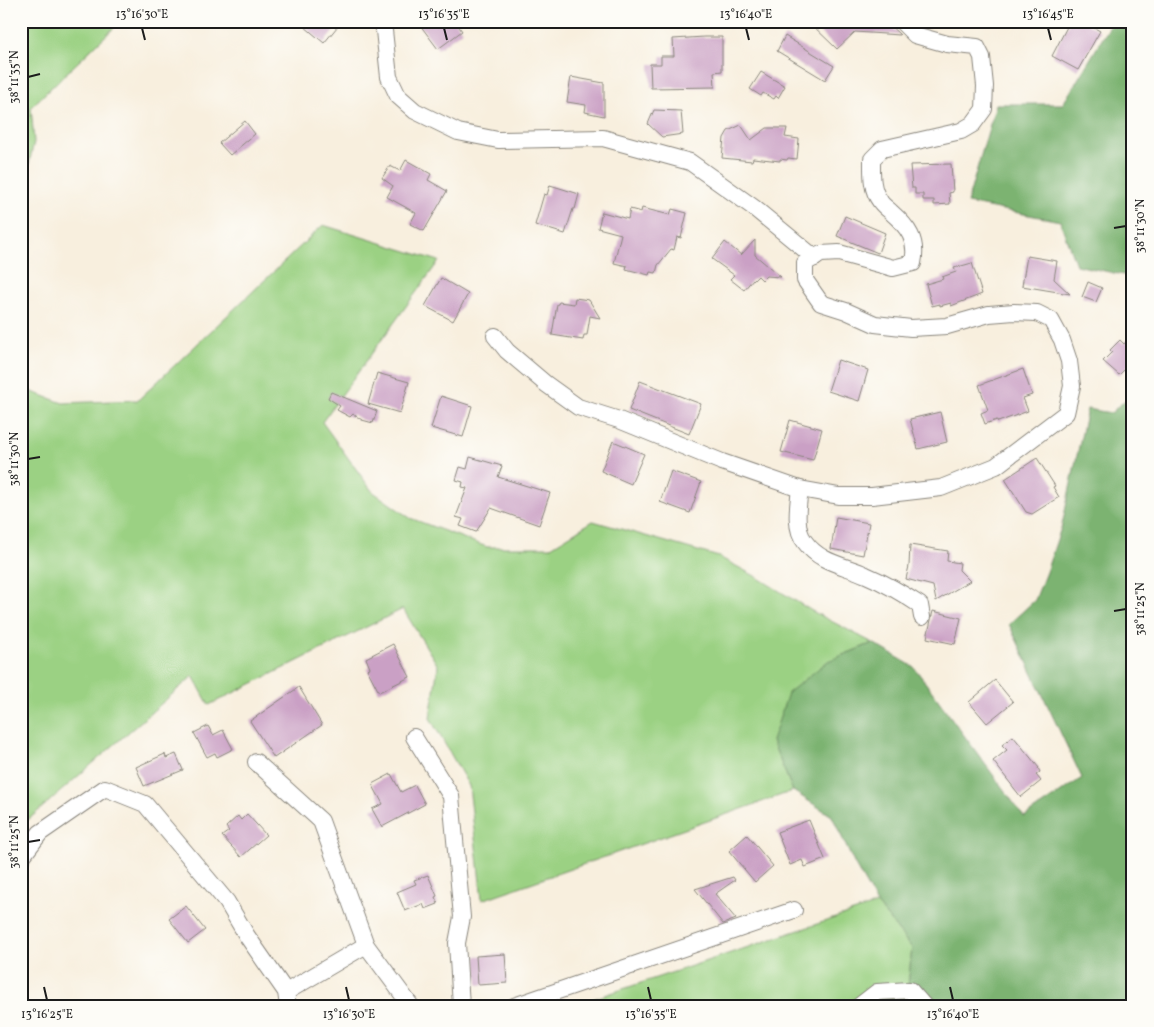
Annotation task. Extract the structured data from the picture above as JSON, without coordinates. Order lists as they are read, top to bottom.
{
  "coordinates": [
    "13°16'30\"E",
    "13°16'35\"E",
    "13°16'40\"E",
    "13°16'45\"E",
    "38°11'35\"N",
    "38°11'30\"N",
    "38°11'25\"N",
    "13°16'25\"E"
  ]
}
